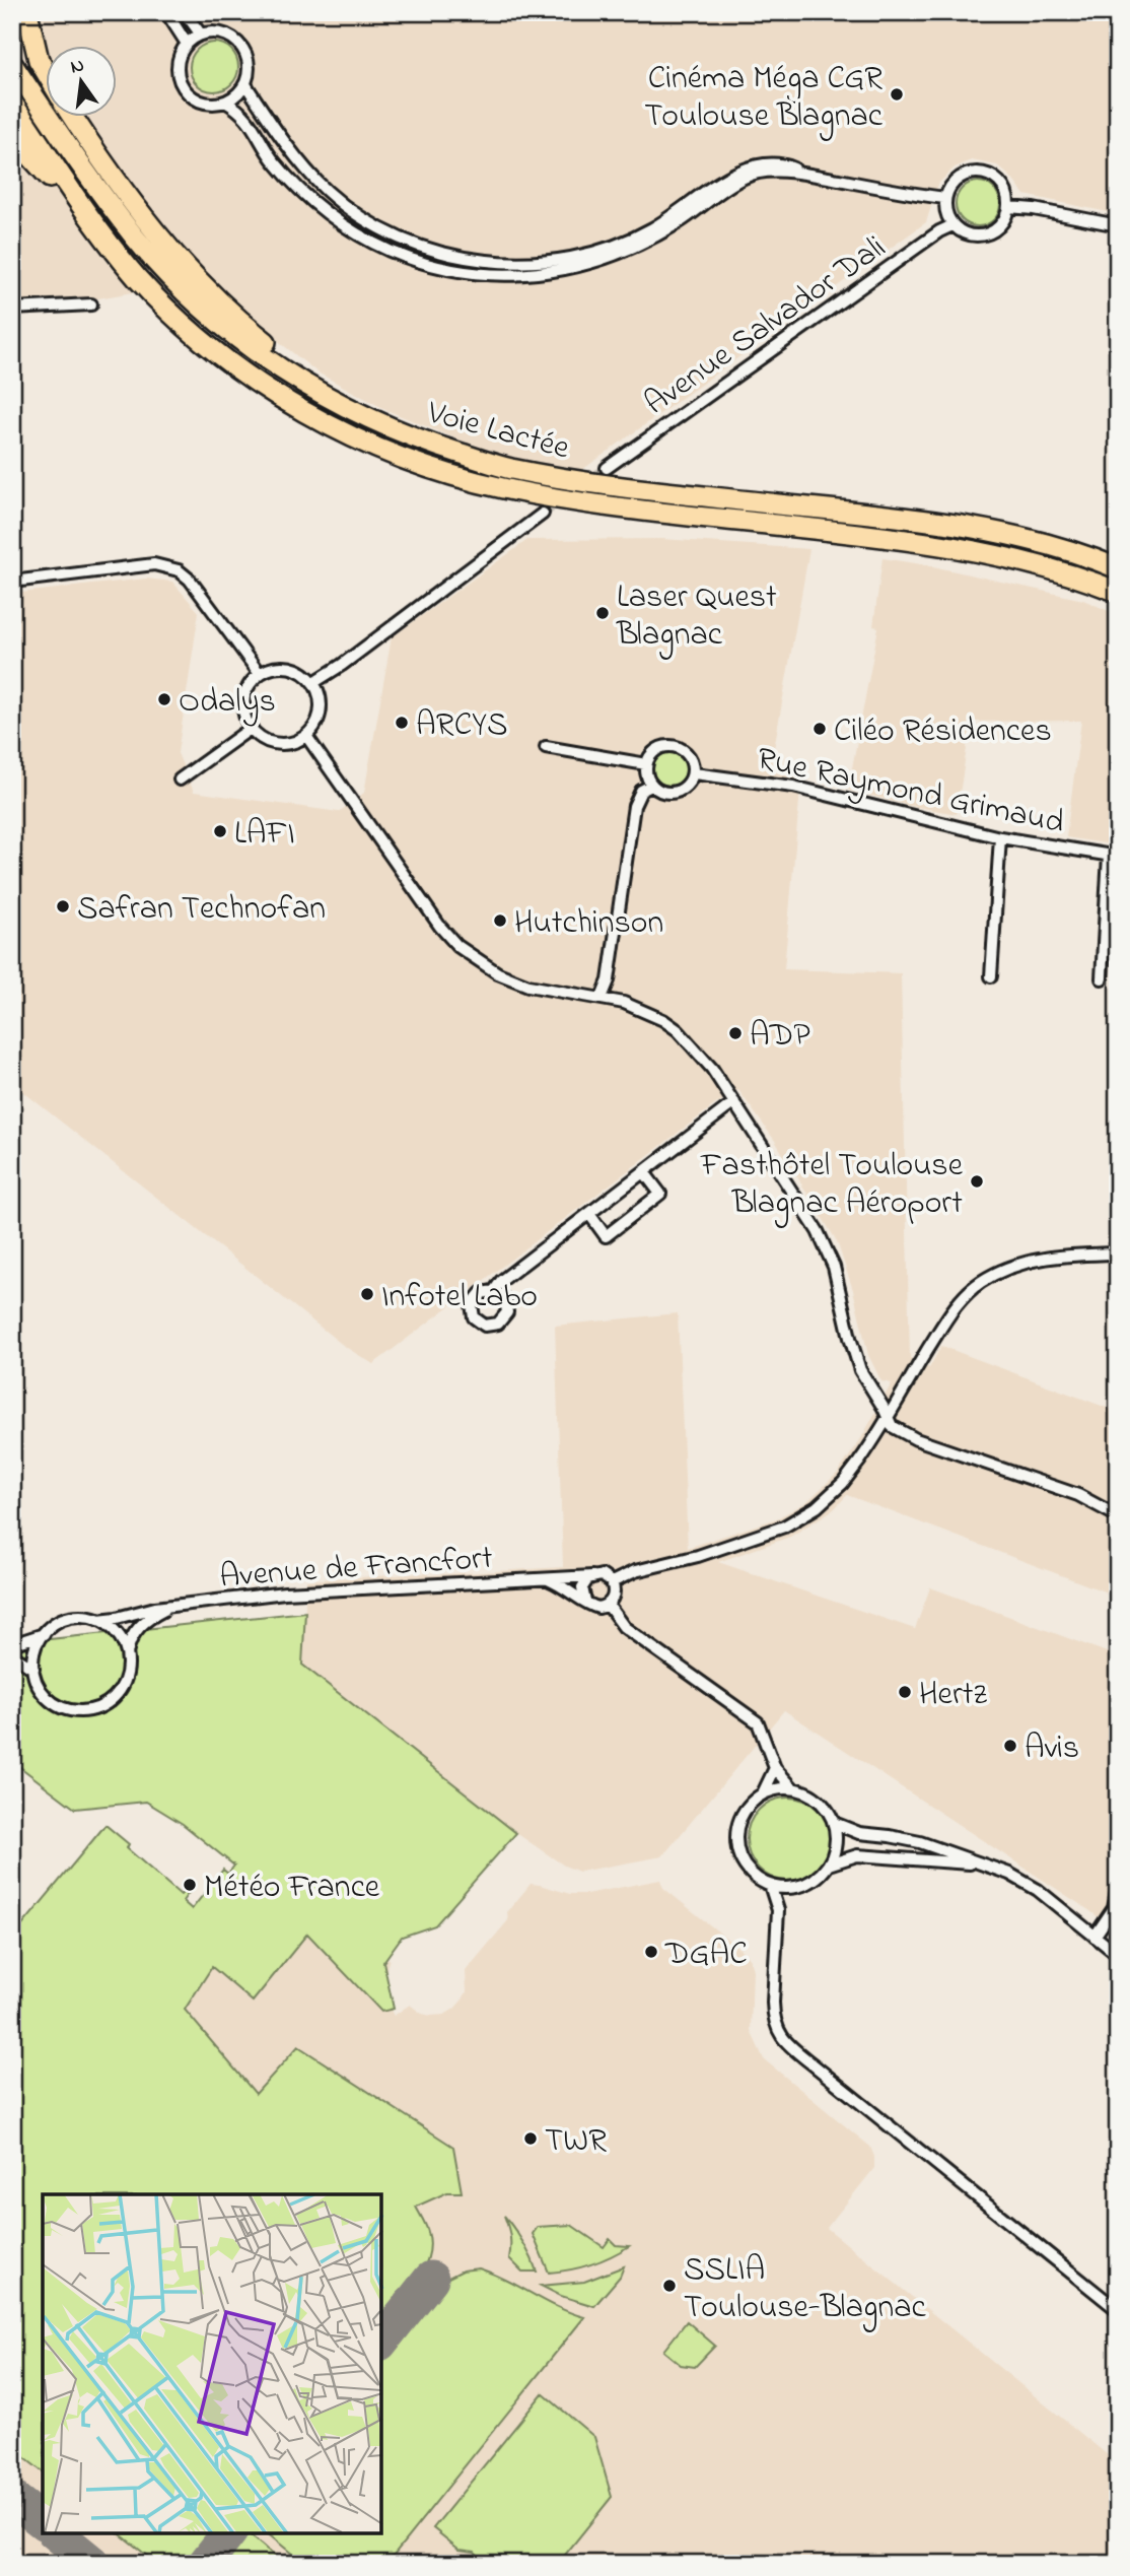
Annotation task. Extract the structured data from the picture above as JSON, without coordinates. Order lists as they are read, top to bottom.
{
  "streets": {
    "highway": ["Voie Lactée"],
    "street": ["Avenue Salvador Dali", "Rue Raymond Grimaud", "Avenue de Francfort"]
  },
  "places": [
    "Cinéma Méga CGR Toulouse Blagnac",
    "Laser Quest Blagnac",
    "Odalys",
    "ARCYS",
    "Ciléo Résidences",
    "LAFI",
    "Safran Technofan",
    "Hutchinson",
    "ADP",
    "Fasthôtel Toulouse Blagnac Aéroport",
    "Infotel Labo",
    "Hertz",
    "Avis",
    "Météo France",
    "DGAC",
    "TWR",
    "SSLIA Toulouse-Blagnac"
  ],
  "north": "top"
}
